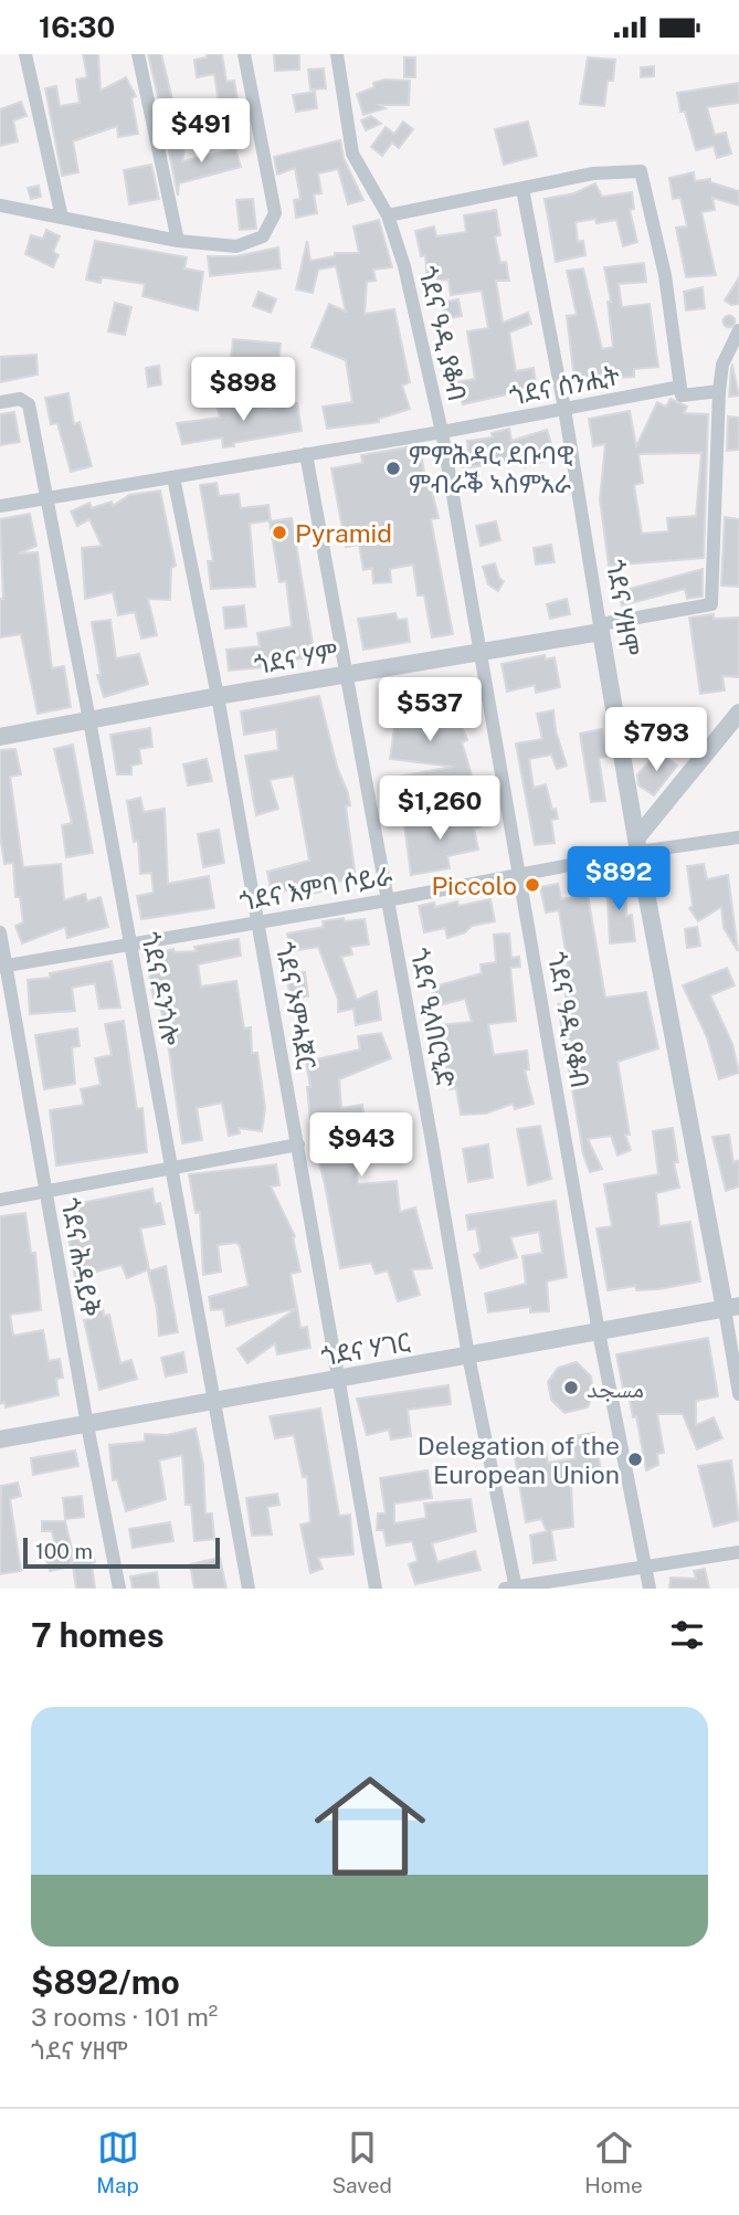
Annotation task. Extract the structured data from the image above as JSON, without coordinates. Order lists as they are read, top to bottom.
{
  "streets": {
    "street": [
      "ጎደና ዓዲ ያቆብ",
      "ጎደና ሰንሒት",
      "ጎደና ሃዘሞ",
      "ጎደና ሃም",
      "ጎደና እምባ ሶይራ",
      "ጎደና ዶንጎሎ",
      "ጎደና ኦምሓጀር",
      "ጎደና ዒላበርዒድ",
      "ጎደና ሕዳይቅ",
      "ጎደና ሃገር"
    ]
  },
  "crossings": [
    ["ጎደና ዓዲ ያቆብ", "ጎደና ሰንሒት"],
    ["ጎደና ዓዲ ያቆብ", "ጎደና ሃም"],
    ["ጎደና ዓዲ ያቆብ", "ጎደና እምባ ሶይራ"],
    ["ጎደና ዓዲ ያቆብ", "ጎደና ሃገር"],
    ["ጎደና ሰንሒት", "ጎደና ሃዘሞ"],
    ["ጎደና ሰንሒት", "ጎደና ዶንጎሎ"],
    ["ጎደና ሰንሒት", "ጎደና ኦምሓጀር"],
    ["ጎደና ሰንሒት", "ጎደና ዒላበርዒድ"],
    ["ጎደና ሃዘሞ", "ጎደና ሃም"],
    ["ጎደና ሃዘሞ", "ጎደና እምባ ሶይራ"],
    ["ጎደና ሃዘሞ", "ጎደና ሃገር"],
    ["ጎደና ሃም", "ጎደና ዶንጎሎ"],
    ["ጎደና ሃም", "ጎደና ኦምሓጀር"],
    ["ጎደና ሃም", "ጎደና ዒላበርዒድ"],
    ["ጎደና እምባ ሶይራ", "ጎደና ዶንጎሎ"],
    ["ጎደና እምባ ሶይራ", "ጎደና ኦምሓጀር"],
    ["ጎደና እምባ ሶይራ", "ጎደና ዒላበርዒድ"],
    ["ጎደና እምባ ሶይራ", "ጎደና ሕዳይቅ"],
    ["ጎደና ዶንጎሎ", "ጎደና ሃገር"],
    ["ጎደና ኦምሓጀር", "ጎደና ሃገር"],
    ["ጎደና ዒላበርዒድ", "ጎደና ሃገር"],
    ["ጎደና ሕዳይቅ", "ጎደና ሃገር"]
  ],
  "places": [
    "ምምሕዳር ደቡባዊ ምብራቕ ኣስምአራ",
    "Pyramid",
    "Piccolo",
    "مسجد",
    "Delegation of the European Union"
  ],
  "scale_bar": "100 m",
  "page": {
    "status": "16:30",
    "price": [
      "$491",
      "$898",
      "$537",
      "$793",
      "$1,260",
      "$892",
      "$943"
    ],
    "scale": "100 m",
    "heading": "7 homes",
    "list": [
      {
        "name": "$892/mo",
        "note": "3 rooms · 101 m² · ጎደና ሃዘሞ"
      }
    ],
    "tabs": ["Map", "Saved", "Home"]
  }
}
